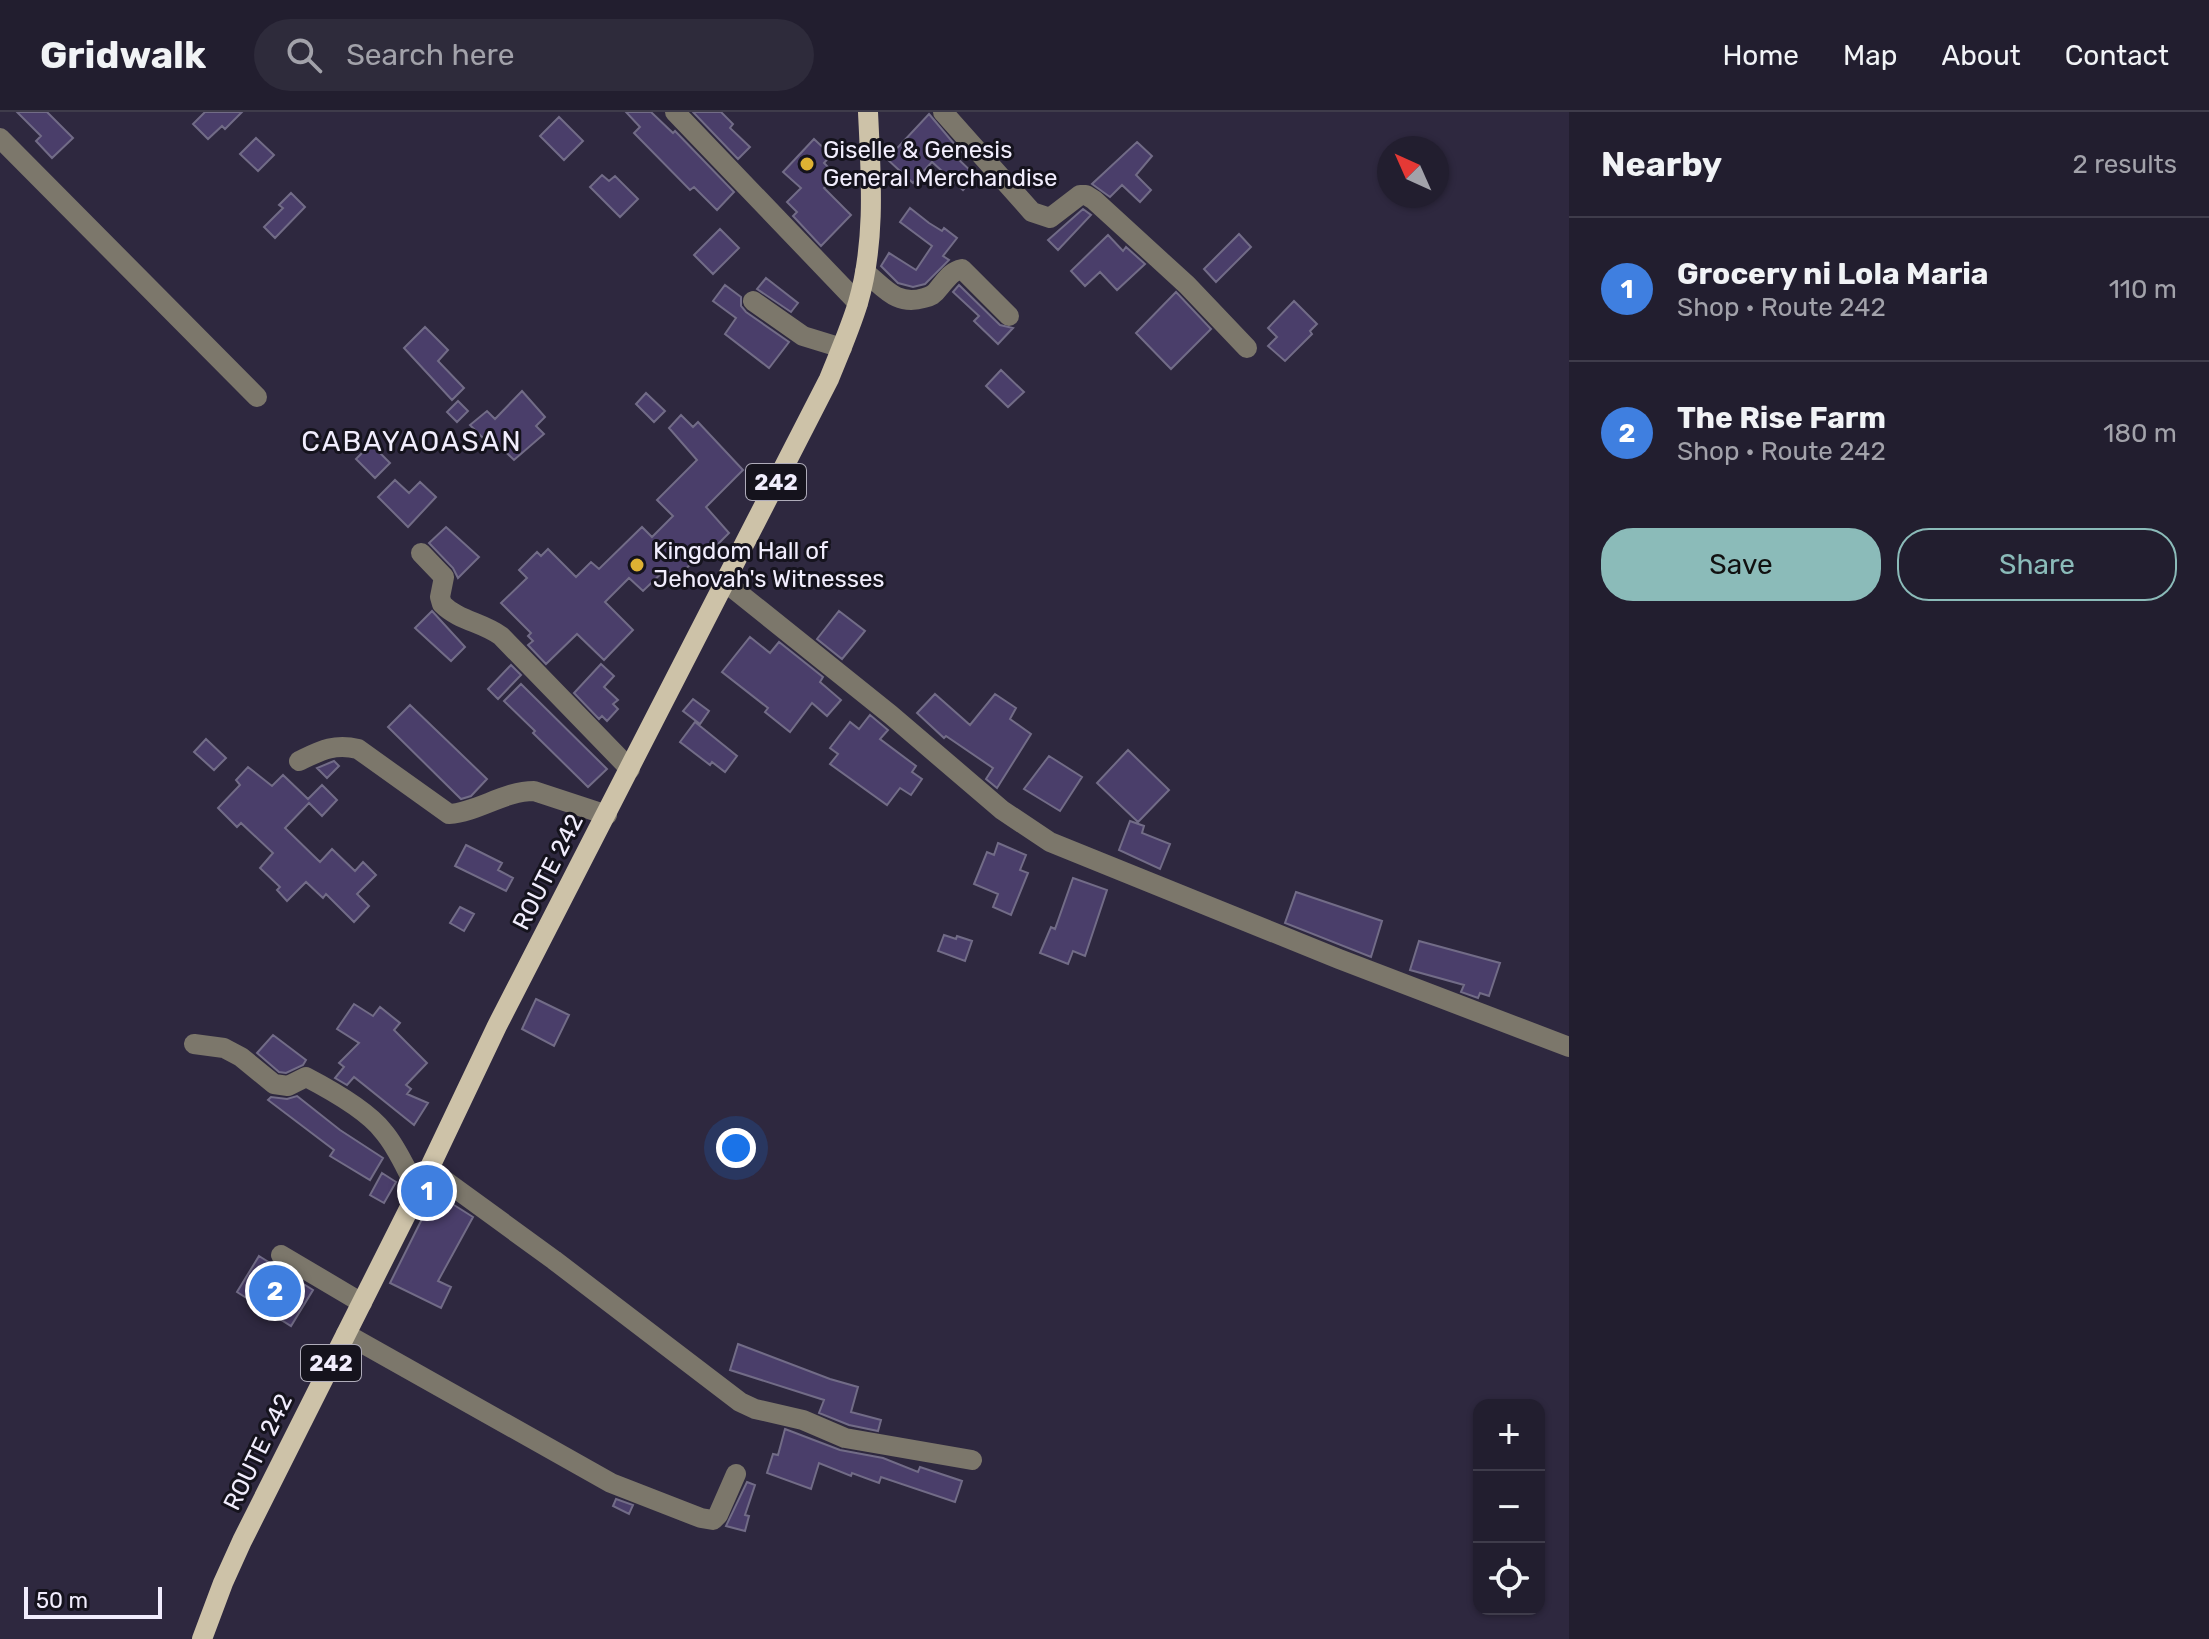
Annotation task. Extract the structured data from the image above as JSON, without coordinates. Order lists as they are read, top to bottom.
{
  "streets": {
    "main road": ["242", "ROUTE 242"]
  },
  "districts": ["CABAYAOASAN"],
  "places": ["Giselle & Genesis General Merchandise", "Kingdom Hall of Jehovah's Witnesses"],
  "scale_bar": "50 m",
  "north": "top left",
  "page": {
    "header": "Gridwalk",
    "search": "Search here",
    "nav": [
      "Home",
      "Map",
      "About",
      "Contact"
    ],
    "heading": ["Nearby", "2 results"],
    "list": [
      {
        "mark": "1",
        "name": "Grocery ni Lola Maria",
        "note": "Shop · Route 242",
        "value": "110 m"
      },
      {
        "mark": "2",
        "name": "The Rise Farm",
        "note": "Shop · Route 242",
        "value": "180 m"
      }
    ],
    "buttons": ["Save", "Share"],
    "pins": ["1", "2"],
    "map_buttons": ["+", "−"],
    "scale": "50 m"
  }
}
